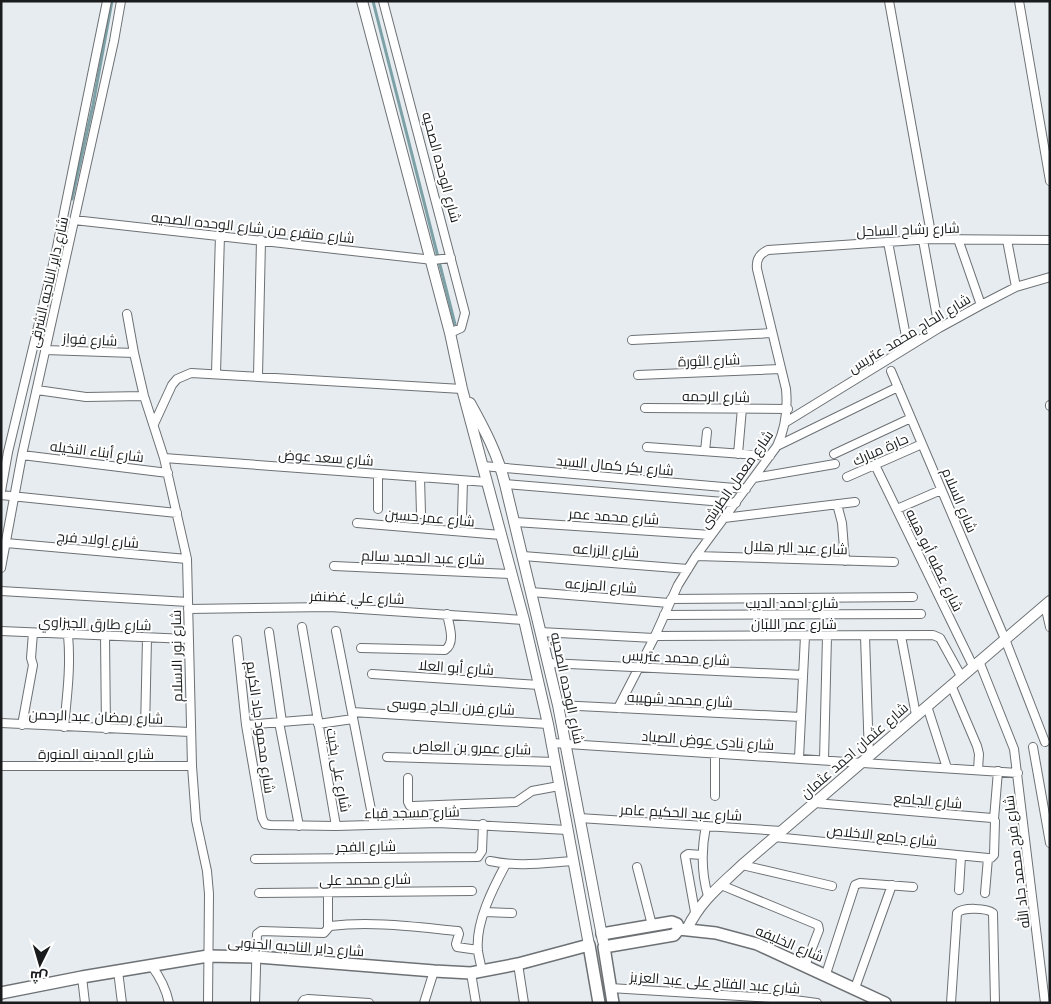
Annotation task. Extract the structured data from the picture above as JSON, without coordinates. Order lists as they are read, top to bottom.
{
  "streets": {
    "main road": ["شارع الوحده الصحيه", "شارع الخليفه", "شارع داير الناحيه الجنوبى"],
    "street": [
      "شارع متفرع من شارع الوحده الصحيه",
      "شارع رشاح الساحل",
      "شارع داير الناحيه الشرقى",
      "شارع الحاج محمد عتريس",
      "شارع فواز",
      "شارع الثورة",
      "شارع الرحمه",
      "حارة مبارك",
      "شارع أبناء النخيله",
      "شارع سعد عوض",
      "شارع بكر كمال السيد",
      "شارع معمل الطرشى",
      "شارع السلام",
      "شارع محمد عمر",
      "شارع عمر حسين",
      "شارع اولاد فرج",
      "شارع عبد البر هلال",
      "شارع الزراعه",
      "شارع عبد الحميد سالم",
      "شارع عطيه أبو هيبه",
      "شارع المزرعه",
      "شارع علي غضنفر",
      "شارع احمد الديب",
      "شارع طارق الجيزاوي",
      "شارع عمر اللبان",
      "شارع نور الاسلام",
      "شارع محمد عتريس",
      "شارع أبو العلا",
      "شارع محمد شهيبه",
      "شارع فرن الحاج موسى",
      "شارع رمضان عبد الرحمن",
      "شارع محمود جاد الكريم",
      "شارع نادى عوض الصياد",
      "شارع عمرو بن العاص",
      "شارع عثمان احمد عثمان",
      "شارع المدينه المنورة",
      "شارع على بخيت",
      "شارع الجامع",
      "شارع مسجد قباء",
      "شارع عبد الحكيم عامر",
      "شارع جامع الاخلاص",
      "شارع الفجر",
      "شارع فرح محمد جاد الله",
      "شارع محمد على",
      "شارع عبد الفتاح على عبد العزيز"
    ]
  },
  "crossings": [
    ["شارع الوحده الصحيه", "شارع متفرع من شارع الوحده الصحيه"],
    ["شارع الوحده الصحيه", "شارع سعد عوض"],
    ["شارع الوحده الصحيه", "شارع بكر كمال السيد"],
    ["شارع الوحده الصحيه", "شارع محمد عمر"],
    ["شارع الوحده الصحيه", "شارع عمر حسين"],
    ["شارع الوحده الصحيه", "شارع الزراعه"],
    ["شارع الوحده الصحيه", "شارع عبد الحميد سالم"],
    ["شارع الوحده الصحيه", "شارع المزرعه"],
    ["شارع الوحده الصحيه", "شارع علي غضنفر"],
    ["شارع الوحده الصحيه", "شارع عمر اللبان"],
    ["شارع الوحده الصحيه", "شارع محمد عتريس"],
    ["شارع الوحده الصحيه", "شارع أبو العلا"],
    ["شارع الوحده الصحيه", "شارع محمد شهيبه"],
    ["شارع الوحده الصحيه", "شارع فرن الحاج موسى"],
    ["شارع الوحده الصحيه", "شارع نادى عوض الصياد"],
    ["شارع الوحده الصحيه", "شارع عمرو بن العاص"],
    ["شارع الوحده الصحيه", "شارع مسجد قباء"],
    ["شارع الوحده الصحيه", "شارع عبد الحكيم عامر"],
    ["شارع الوحده الصحيه", "شارع الخليفه"],
    ["شارع الوحده الصحيه", "شارع داير الناحيه الجنوبى"],
    ["شارع الوحده الصحيه", "شارع عبد الفتاح على عبد العزيز"],
    ["شارع متفرع من شارع الوحده الصحيه", "شارع داير الناحيه الشرقى"],
    ["شارع رشاح الساحل", "شارع معمل الطرشى"],
    ["شارع داير الناحيه الشرقى", "شارع فواز"],
    ["شارع داير الناحيه الشرقى", "شارع أبناء النخيله"],
    ["شارع داير الناحيه الشرقى", "شارع اولاد فرج"],
    ["شارع الحاج محمد عتريس", "شارع معمل الطرشى"],
    ["شارع فواز", "شارع نور الاسلام"],
    ["شارع الثورة", "شارع معمل الطرشى"],
    ["شارع الرحمه", "شارع معمل الطرشى"],
    ["حارة مبارك", "شارع السلام"],
    ["حارة مبارك", "شارع عطيه أبو هيبه"],
    ["شارع أبناء النخيله", "شارع نور الاسلام"],
    ["شارع سعد عوض", "شارع نور الاسلام"],
    ["شارع بكر كمال السيد", "شارع معمل الطرشى"],
    ["شارع معمل الطرشى", "شارع محمد عمر"],
    ["شارع معمل الطرشى", "شارع عبد البر هلال"],
    ["شارع معمل الطرشى", "شارع الزراعه"],
    ["شارع معمل الطرشى", "شارع المزرعه"],
    ["شارع معمل الطرشى", "شارع احمد الديب"],
    ["شارع معمل الطرشى", "شارع عمر اللبان"],
    ["شارع معمل الطرشى", "شارع محمد عتريس"],
    ["شارع معمل الطرشى", "شارع محمد شهيبه"],
    ["شارع السلام", "شارع عثمان احمد عثمان"],
    ["شارع اولاد فرج", "شارع نور الاسلام"],
    ["شارع عطيه أبو هيبه", "شارع عثمان احمد عثمان"],
    ["شارع عطيه أبو هيبه", "شارع فرح محمد جاد الله"],
    ["شارع علي غضنفر", "شارع نور الاسلام"],
    ["شارع طارق الجيزاوي", "شارع نور الاسلام"],
    ["شارع عمر اللبان", "شارع عثمان احمد عثمان"],
    ["شارع نور الاسلام", "شارع رمضان عبد الرحمن"],
    ["شارع نور الاسلام", "شارع المدينه المنورة"],
    ["شارع نور الاسلام", "شارع داير الناحيه الجنوبى"],
    ["شارع فرن الحاج موسى", "شارع محمود جاد الكريم"],
    ["شارع فرن الحاج موسى", "شارع على بخيت"],
    ["شارع محمود جاد الكريم", "شارع مسجد قباء"],
    ["شارع نادى عوض الصياد", "شارع عثمان احمد عثمان"],
    ["شارع نادى عوض الصياد", "شارع فرح محمد جاد الله"],
    ["شارع عثمان احمد عثمان", "شارع الجامع"],
    ["شارع عثمان احمد عثمان", "شارع عبد الحكيم عامر"],
    ["شارع عثمان احمد عثمان", "شارع جامع الاخلاص"],
    ["شارع عثمان احمد عثمان", "شارع الخليفه"],
    ["شارع على بخيت", "شارع مسجد قباء"],
    ["شارع مسجد قباء", "شارع الفجر"],
    ["شارع عبد الحكيم عامر", "شارع جامع الاخلاص"]
  ],
  "north": "bottom"
}
